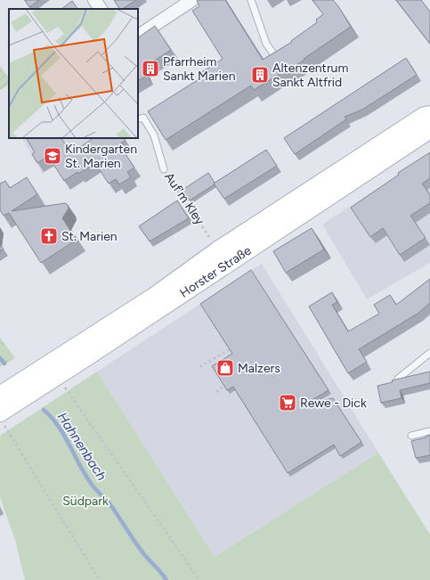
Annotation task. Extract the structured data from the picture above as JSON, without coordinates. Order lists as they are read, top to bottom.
{
  "streets": {
    "main road": ["Horster Straße"],
    "lane": ["Auf'm Kley"]
  },
  "crossings": [
    ["Auf'm Kley", "Horster Straße"]
  ],
  "water": ["Hahnenbach"],
  "parks": ["Südpark"],
  "places": {
    "building": ["Pfarrheim Sankt Marien", "Altenzentrum Sankt Altfrid"],
    "school or university": ["Kindergarten St. Marien"],
    "church": ["St. Marien"],
    "shop": ["Malzers"],
    "supermarket": ["Rewe - Dick"]
  }
}
